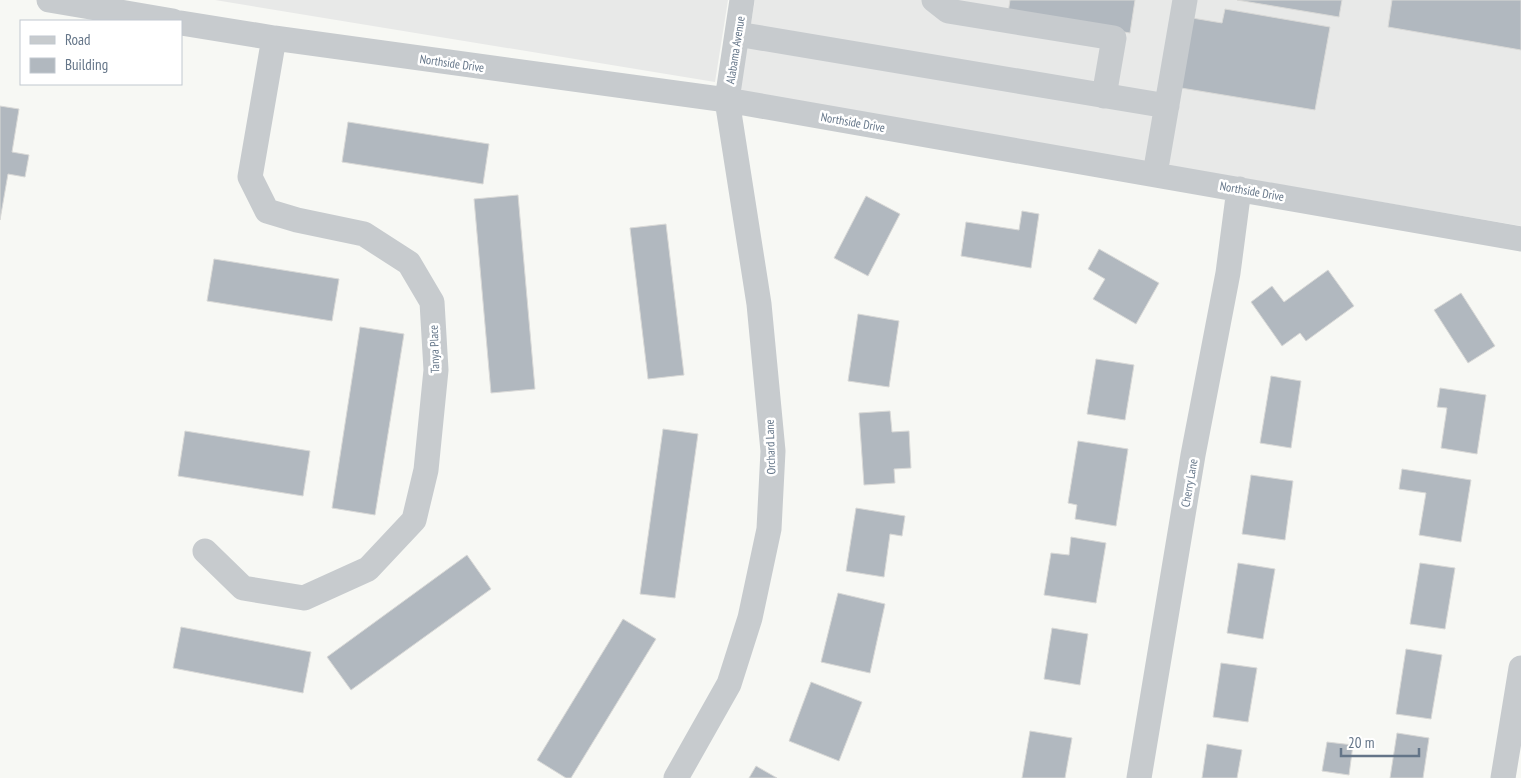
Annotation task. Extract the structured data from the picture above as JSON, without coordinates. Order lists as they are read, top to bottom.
{
  "streets": {
    "street": [
      "Alabama Avenue",
      "Northside Drive",
      "Tanya Place",
      "Orchard Lane",
      "Cherry Lane"
    ]
  },
  "crossings": [
    ["Alabama Avenue", "Northside Drive"],
    ["Alabama Avenue", "Orchard Lane"],
    ["Northside Drive", "Tanya Place"],
    ["Northside Drive", "Orchard Lane"],
    ["Northside Drive", "Cherry Lane"]
  ],
  "legend": ["Road", "Building"],
  "scale_bar": "20 m"
}
